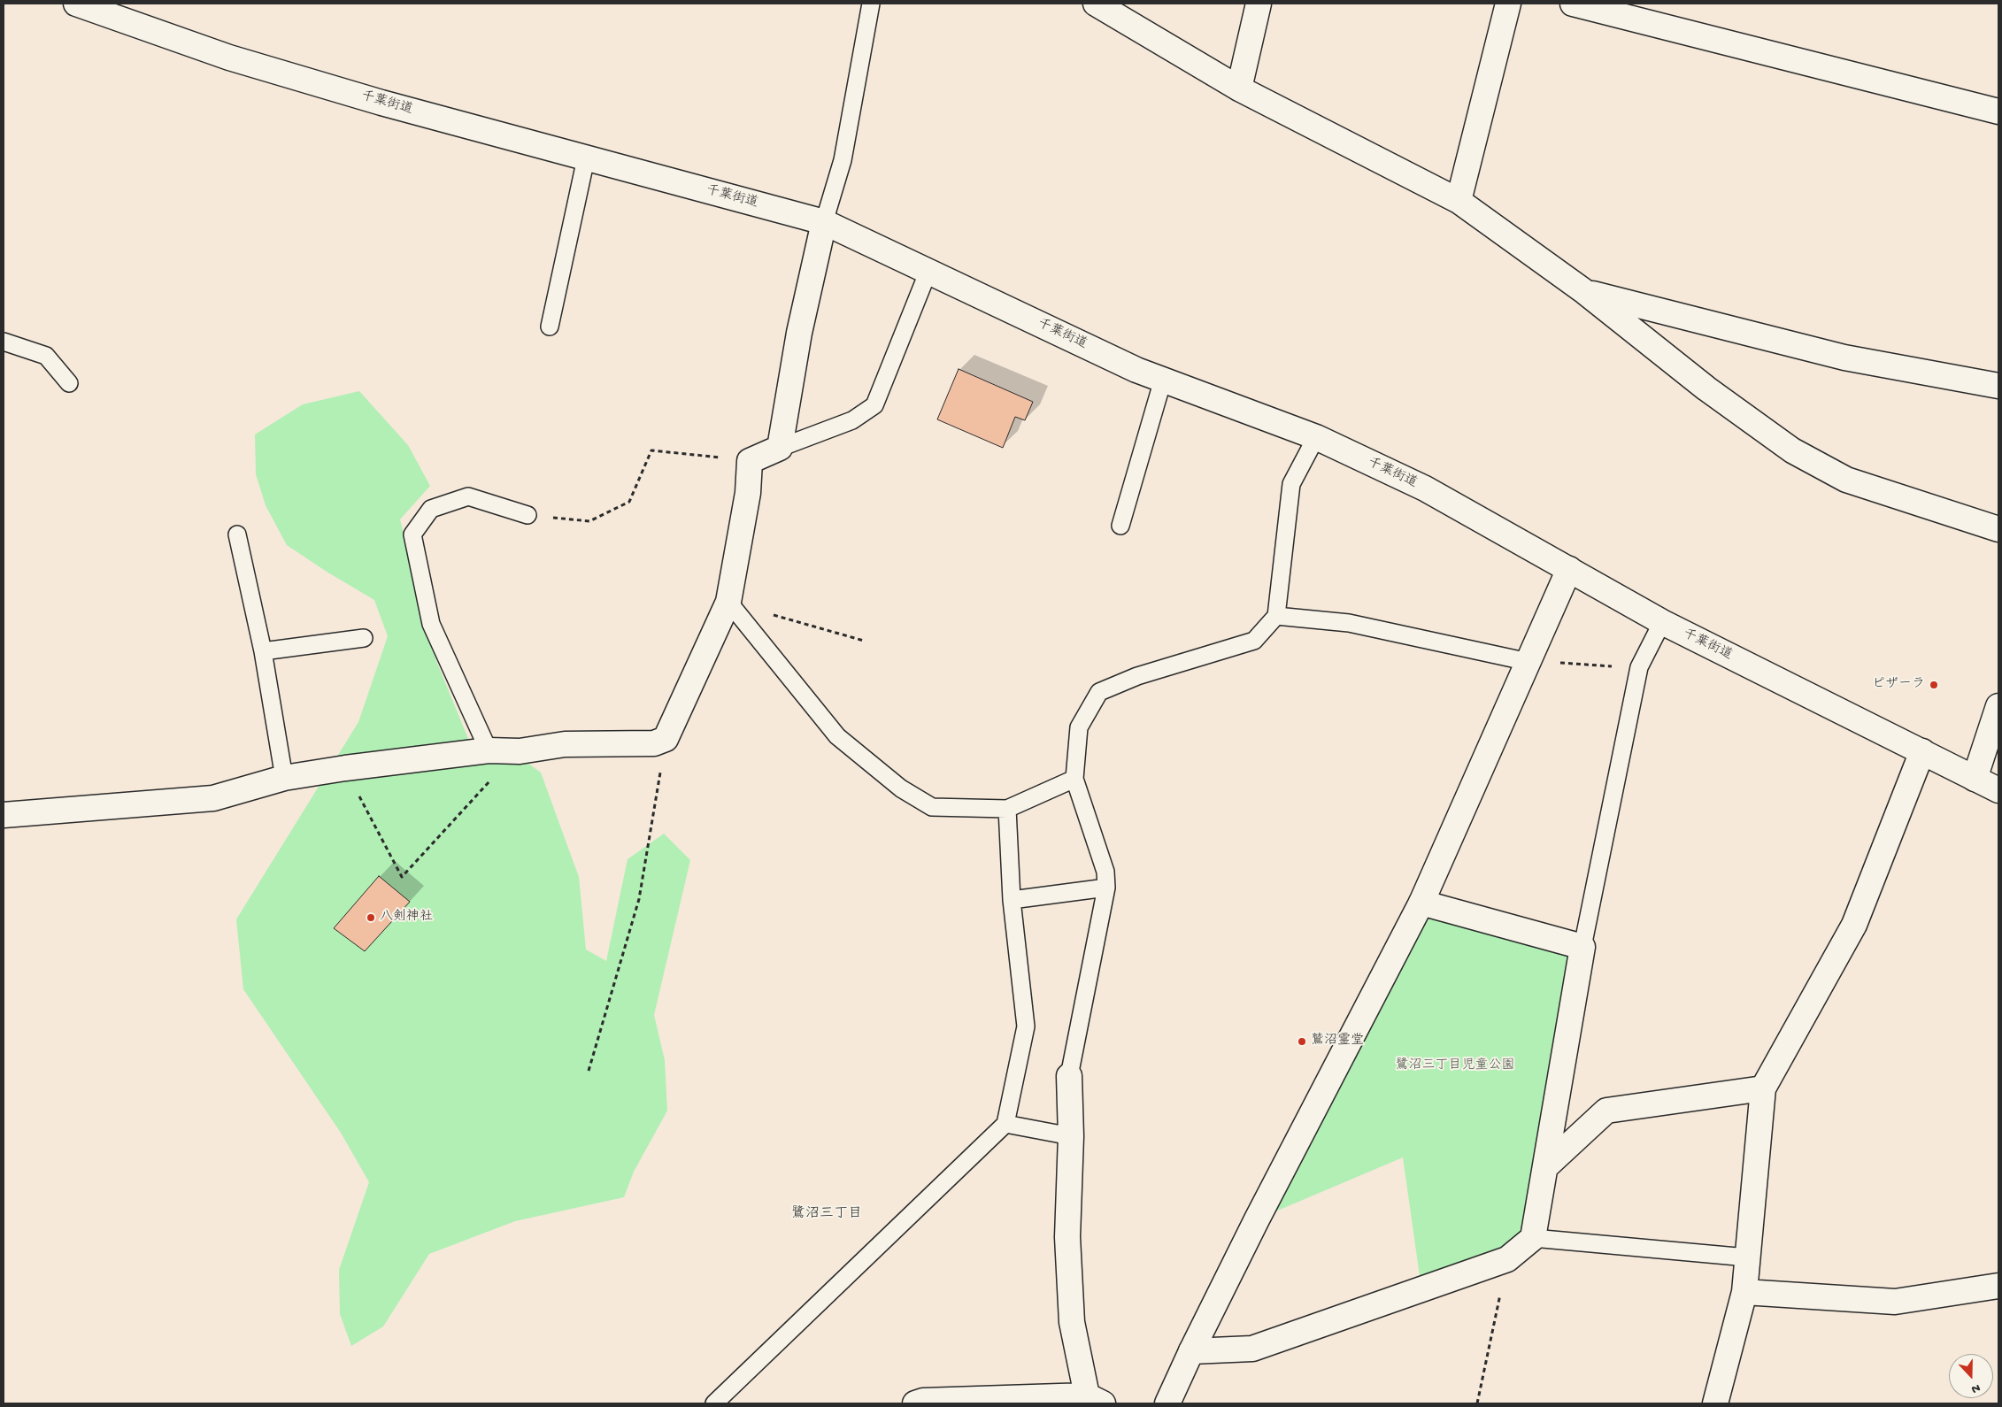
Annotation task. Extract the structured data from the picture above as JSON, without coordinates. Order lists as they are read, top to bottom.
{
  "streets": {
    "main road": ["千葉街道"]
  },
  "districts": ["鷺沼三丁目"],
  "parks": ["鷺沼三丁目児童公園"],
  "places": ["ピザーラ", "八剣神社", "鷲沼霊堂"],
  "north": "bottom"
}
